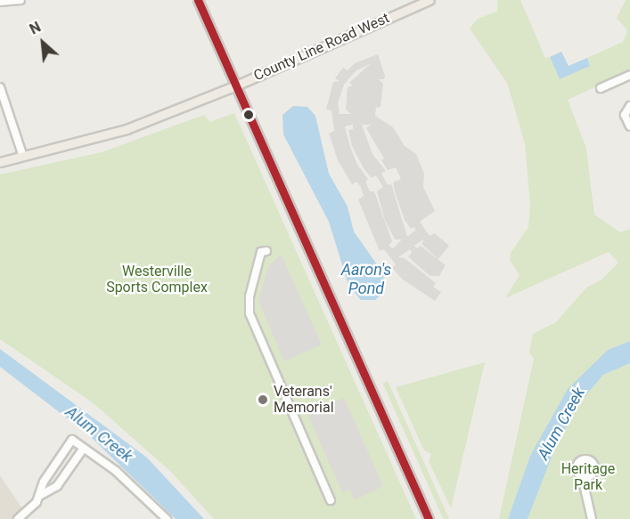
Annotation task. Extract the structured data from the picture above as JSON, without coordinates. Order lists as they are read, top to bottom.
{
  "streets": {
    "main road": ["County Line Road West"]
  },
  "water": ["Aaron's Pond", "Alum Creek"],
  "parks": ["Westerville Sports Complex", "Heritage Park"],
  "places": ["Veterans' Memorial"],
  "north": "top left"
}
